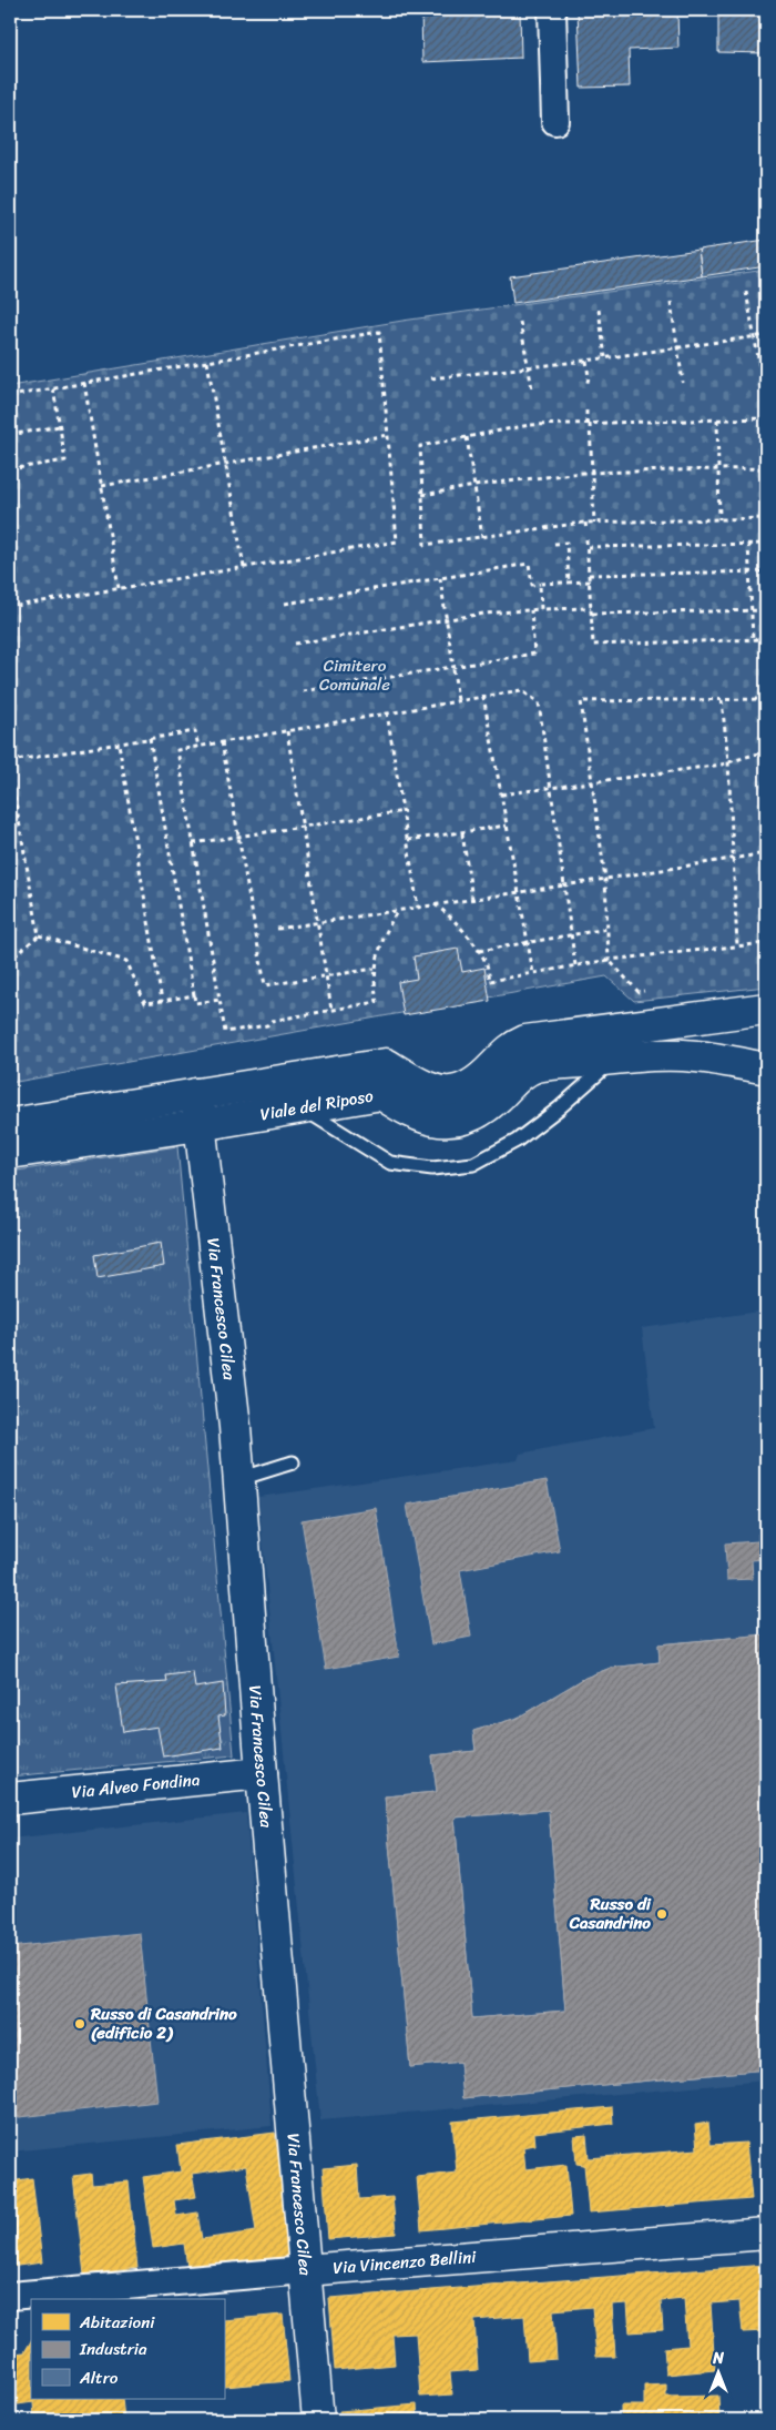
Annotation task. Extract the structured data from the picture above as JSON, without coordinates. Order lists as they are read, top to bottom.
{
  "streets": {
    "street": [
      "Viale del Riposo",
      "Via Francesco Cilea",
      "Via Alveo Fondina",
      "Via Vincenzo Bellini"
    ]
  },
  "crossings": [
    ["Viale del Riposo", "Via Francesco Cilea"],
    ["Via Francesco Cilea", "Via Alveo Fondina"],
    ["Via Francesco Cilea", "Via Vincenzo Bellini"]
  ],
  "parks": ["Cimitero Comunale"],
  "places": ["Russo di Casandrino", "Russo di Casandrino (edificio 2)"],
  "legend": ["Abitazioni", "Industria", "Altro"],
  "north": "top"
}
